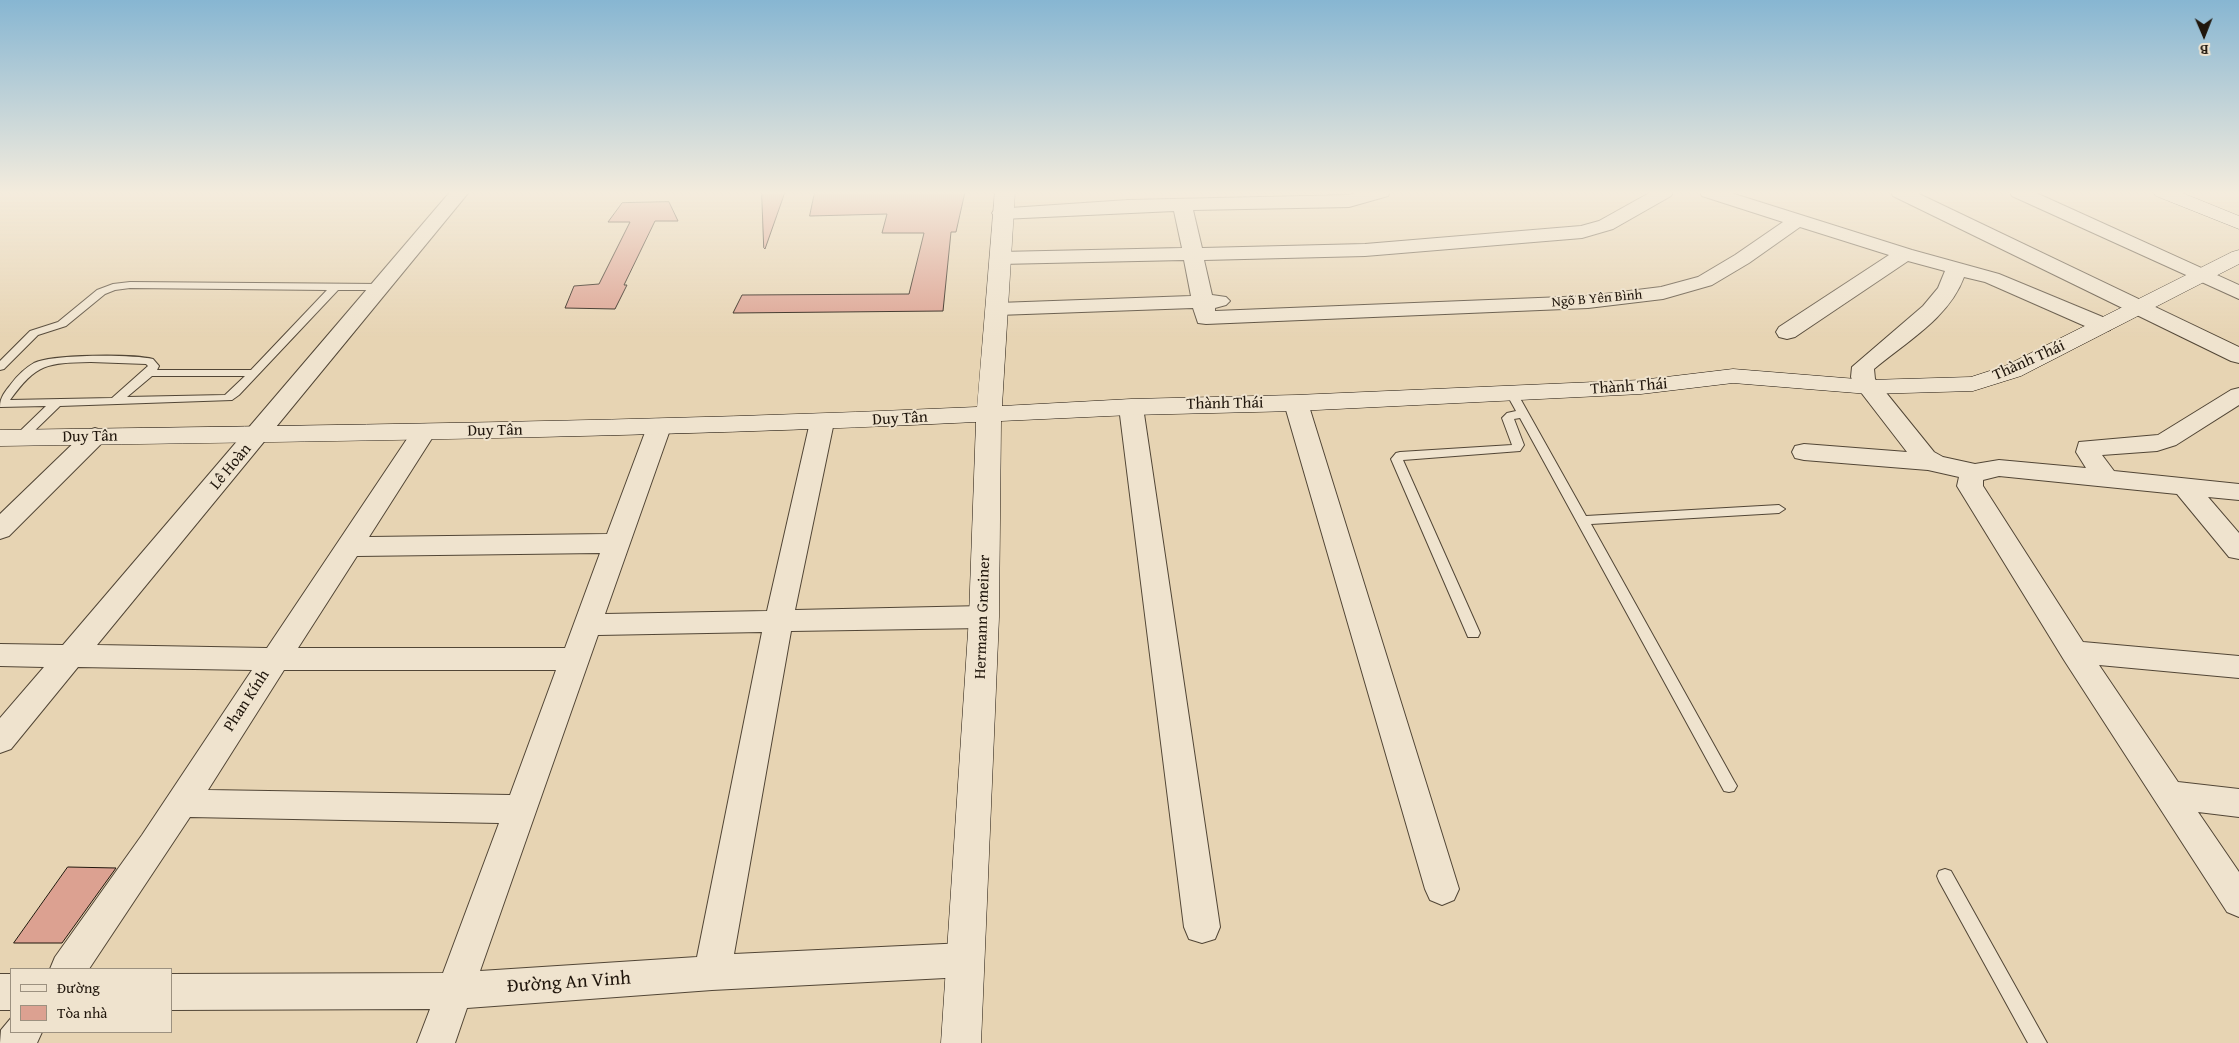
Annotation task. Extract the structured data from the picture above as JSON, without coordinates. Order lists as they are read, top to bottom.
{
  "streets": {
    "street": [
      "Ngõ B Yên Bình",
      "Thành Thái",
      "Duy Tân",
      "Lê Hoàn",
      "Hermann Gmeiner",
      "Phan Kính",
      "Đường An Vinh"
    ]
  },
  "crossings": [
    ["Thành Thái", "Duy Tân"],
    ["Thành Thái", "Hermann Gmeiner"],
    ["Duy Tân", "Lê Hoàn"],
    ["Duy Tân", "Hermann Gmeiner"],
    ["Duy Tân", "Phan Kính"],
    ["Hermann Gmeiner", "Đường An Vinh"]
  ],
  "legend": ["Đường", "Tòa nhà"],
  "north": "bottom"
}
